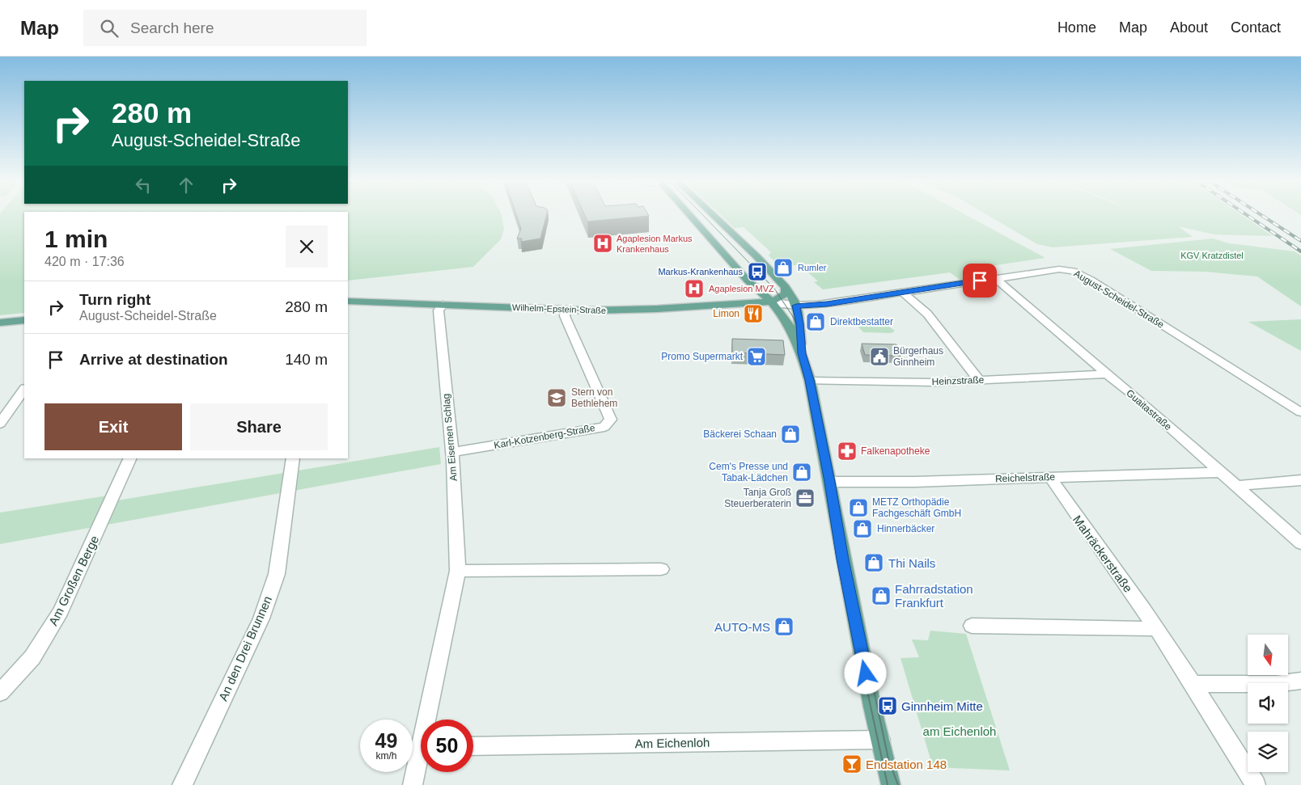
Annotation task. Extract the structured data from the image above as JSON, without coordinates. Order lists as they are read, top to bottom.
{
  "streets": {
    "main road": ["Wilhelm-Epstein-Straße"],
    "street": [
      "August-Scheidel-Straße",
      "Heinzstraße",
      "Guaitastraße",
      "Karl-Kotzenberg-Straße",
      "Am Eisernen Schlag",
      "Reichelstraße",
      "Mahräckerstraße",
      "Am Großen Berge",
      "An den Drei Brunnen",
      "Am Eichenloh"
    ]
  },
  "crossings": [
    ["August-Scheidel-Straße", "Wilhelm-Epstein-Straße"],
    ["August-Scheidel-Straße", "Guaitastraße"],
    ["Wilhelm-Epstein-Straße", "Karl-Kotzenberg-Straße"],
    ["Wilhelm-Epstein-Straße", "Am Eisernen Schlag"],
    ["Heinzstraße", "Guaitastraße"],
    ["Guaitastraße", "Reichelstraße"],
    ["Karl-Kotzenberg-Straße", "Am Eisernen Schlag"],
    ["Reichelstraße", "Mahräckerstraße"]
  ],
  "parks": ["KGV Kratzdistel", "am Eichenloh"],
  "places": {
    "hospital": ["Agaplesion Markus Krankenhaus", "Agaplesion MVZ"],
    "shop": [
      "Rumler",
      "Direktbestatter",
      "Bäckerei Schaan",
      "Cem's Presse und Tabak-Lädchen",
      "METZ Orthopädie Fachgeschäft GmbH",
      "Hinnerbäcker",
      "Thi Nails",
      "Fahrradstation Frankfurt",
      "AUTO-MS"
    ],
    "bus stop": ["Markus-Krankenhaus", "Ginnheim Mitte"],
    "restaurant": ["Limon"],
    "supermarket": ["Promo Supermarkt"],
    "public building": ["Bürgerhaus Ginnheim"],
    "school or university": ["Stern von Bethlehem"],
    "pharmacy": ["Falkenapotheke"],
    "office": ["Tanja Groß Steuerberaterin"],
    "bar": ["Endstation 148"]
  },
  "north": "bottom",
  "page": {
    "header": "Map",
    "search": "Search here",
    "nav": [
      "Home",
      "Map",
      "About",
      "Contact"
    ],
    "turn": ["280 m", "August-Scheidel-Straße"],
    "heading": ["1 min", "420 m · 17:36"],
    "list": [
      {
        "name": "Turn right",
        "note": "August-Scheidel-Straße",
        "value": "280 m"
      },
      {
        "name": "Arrive at destination",
        "value": "140 m"
      }
    ],
    "buttons": ["Exit", "Share"],
    "speed": "49 km/h",
    "limit": "50"
  }
}
